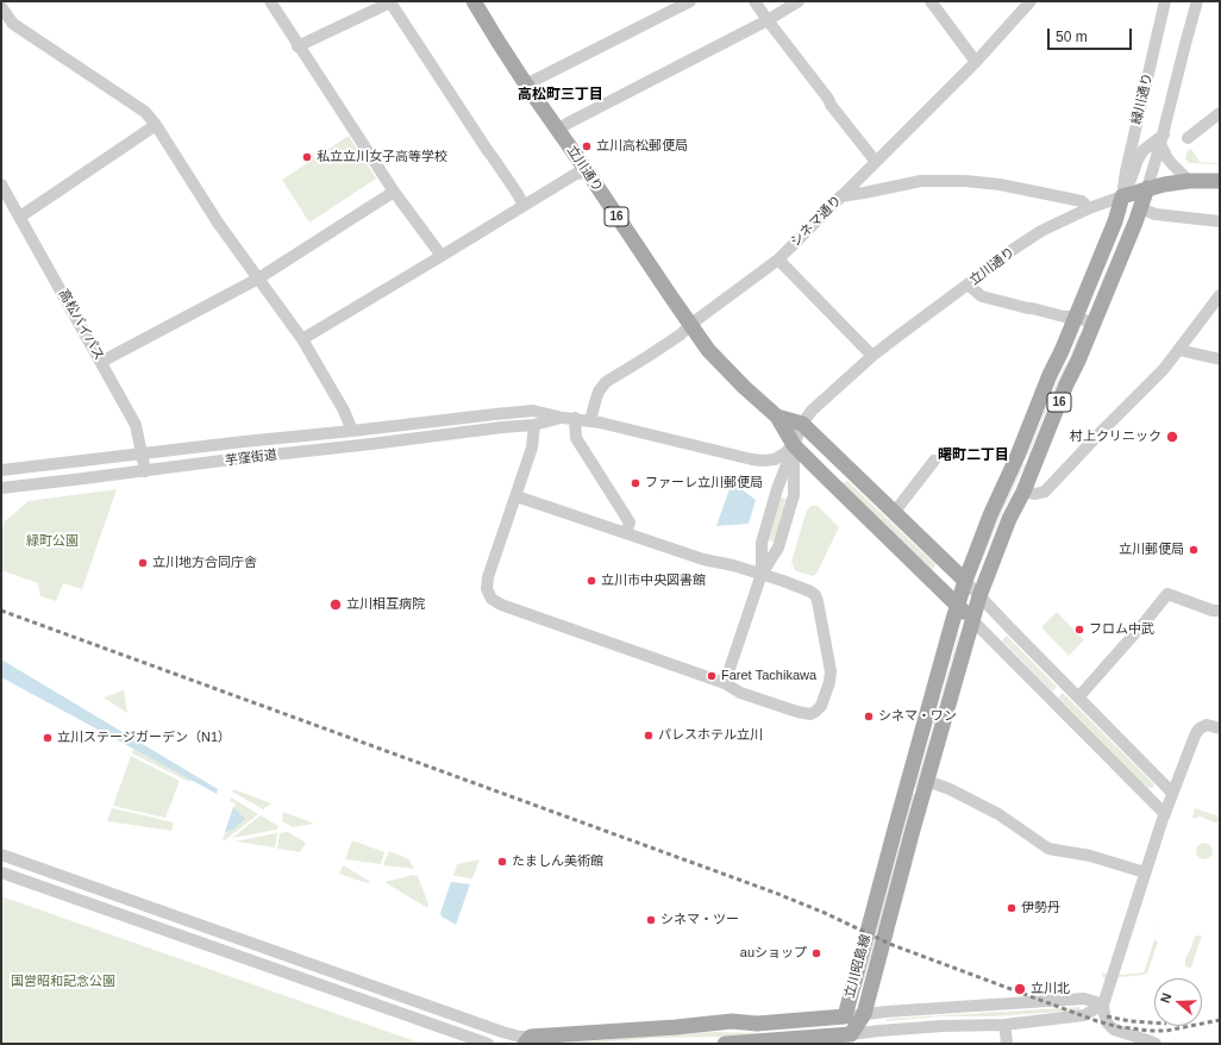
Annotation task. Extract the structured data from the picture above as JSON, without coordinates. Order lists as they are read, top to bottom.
{
  "streets": {
    "main road": ["立川通り", "16", "立川昭島線"],
    "street": [
      "緑川通り",
      "シネマ通り",
      "高松バイパス",
      "芋窪街道"
    ]
  },
  "crossings": [
    ["緑川通り", "立川通り"],
    ["緑川通り", "16"],
    ["立川通り", "16"],
    ["立川通り", "シネマ通り"],
    ["立川通り", "芋窪街道"],
    ["16", "芋窪街道"],
    ["16", "立川昭島線"],
    ["シネマ通り", "芋窪街道"],
    ["高松バイパス", "芋窪街道"]
  ],
  "districts": ["高松町三丁目", "曙町二丁目"],
  "parks": ["緑町公園", "国営昭和記念公園"],
  "places": [
    "立川高松郵便局",
    "私立立川女子高等学校",
    "村上クリニック",
    "ファーレ立川郵便局",
    "立川郵便局",
    "立川地方合同庁舎",
    "立川市中央図書館",
    "立川相互病院",
    "フロム中武",
    "Faret Tachikawa",
    "シネマ・ワン",
    "パレスホテル立川",
    "立川ステージガーデン（N1）",
    "たましん美術館",
    "伊勢丹",
    "シネマ・ツー",
    "auショップ",
    "立川北"
  ],
  "scale_bar": "50 m",
  "north": "left"
}
